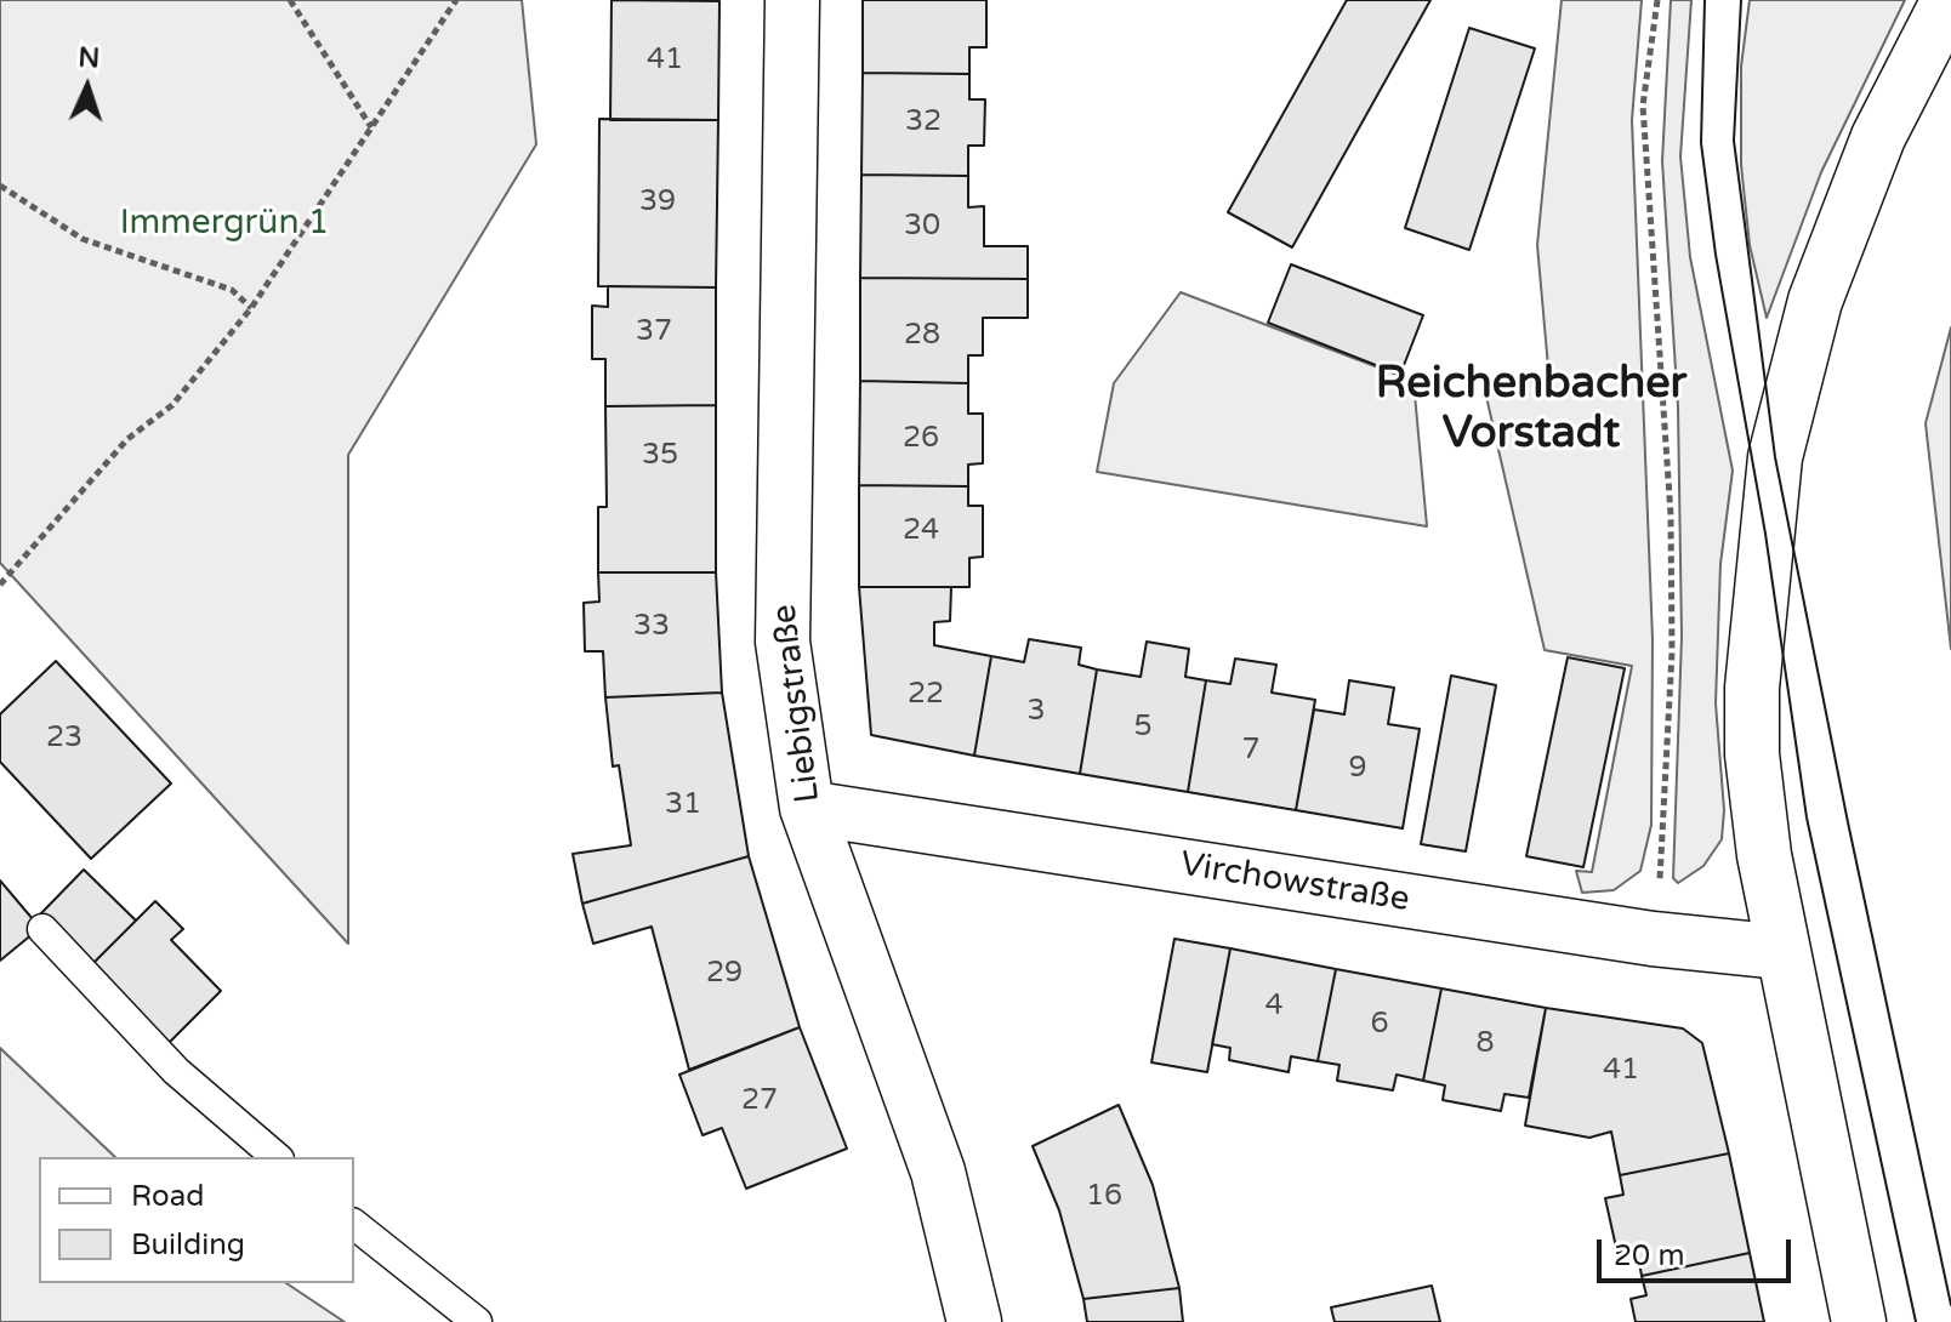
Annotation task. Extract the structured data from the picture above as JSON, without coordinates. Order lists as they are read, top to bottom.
{
  "streets": {
    "street": ["Liebigstraße", "Virchowstraße"]
  },
  "crossings": [
    ["Liebigstraße", "Virchowstraße"]
  ],
  "districts": ["Reichenbacher Vorstadt"],
  "parks": ["Immergrün 1"],
  "house_numbers": [
    "41",
    "32",
    "39",
    "30",
    "37",
    "28",
    "26",
    "35",
    "24",
    "33",
    "22",
    "3",
    "5",
    "23",
    "7",
    "9",
    "31",
    "29",
    "4",
    "6",
    "8",
    "41",
    "27",
    "16"
  ],
  "legend": ["Road", "Building"],
  "scale_bar": "20 m",
  "north": "top"
}
